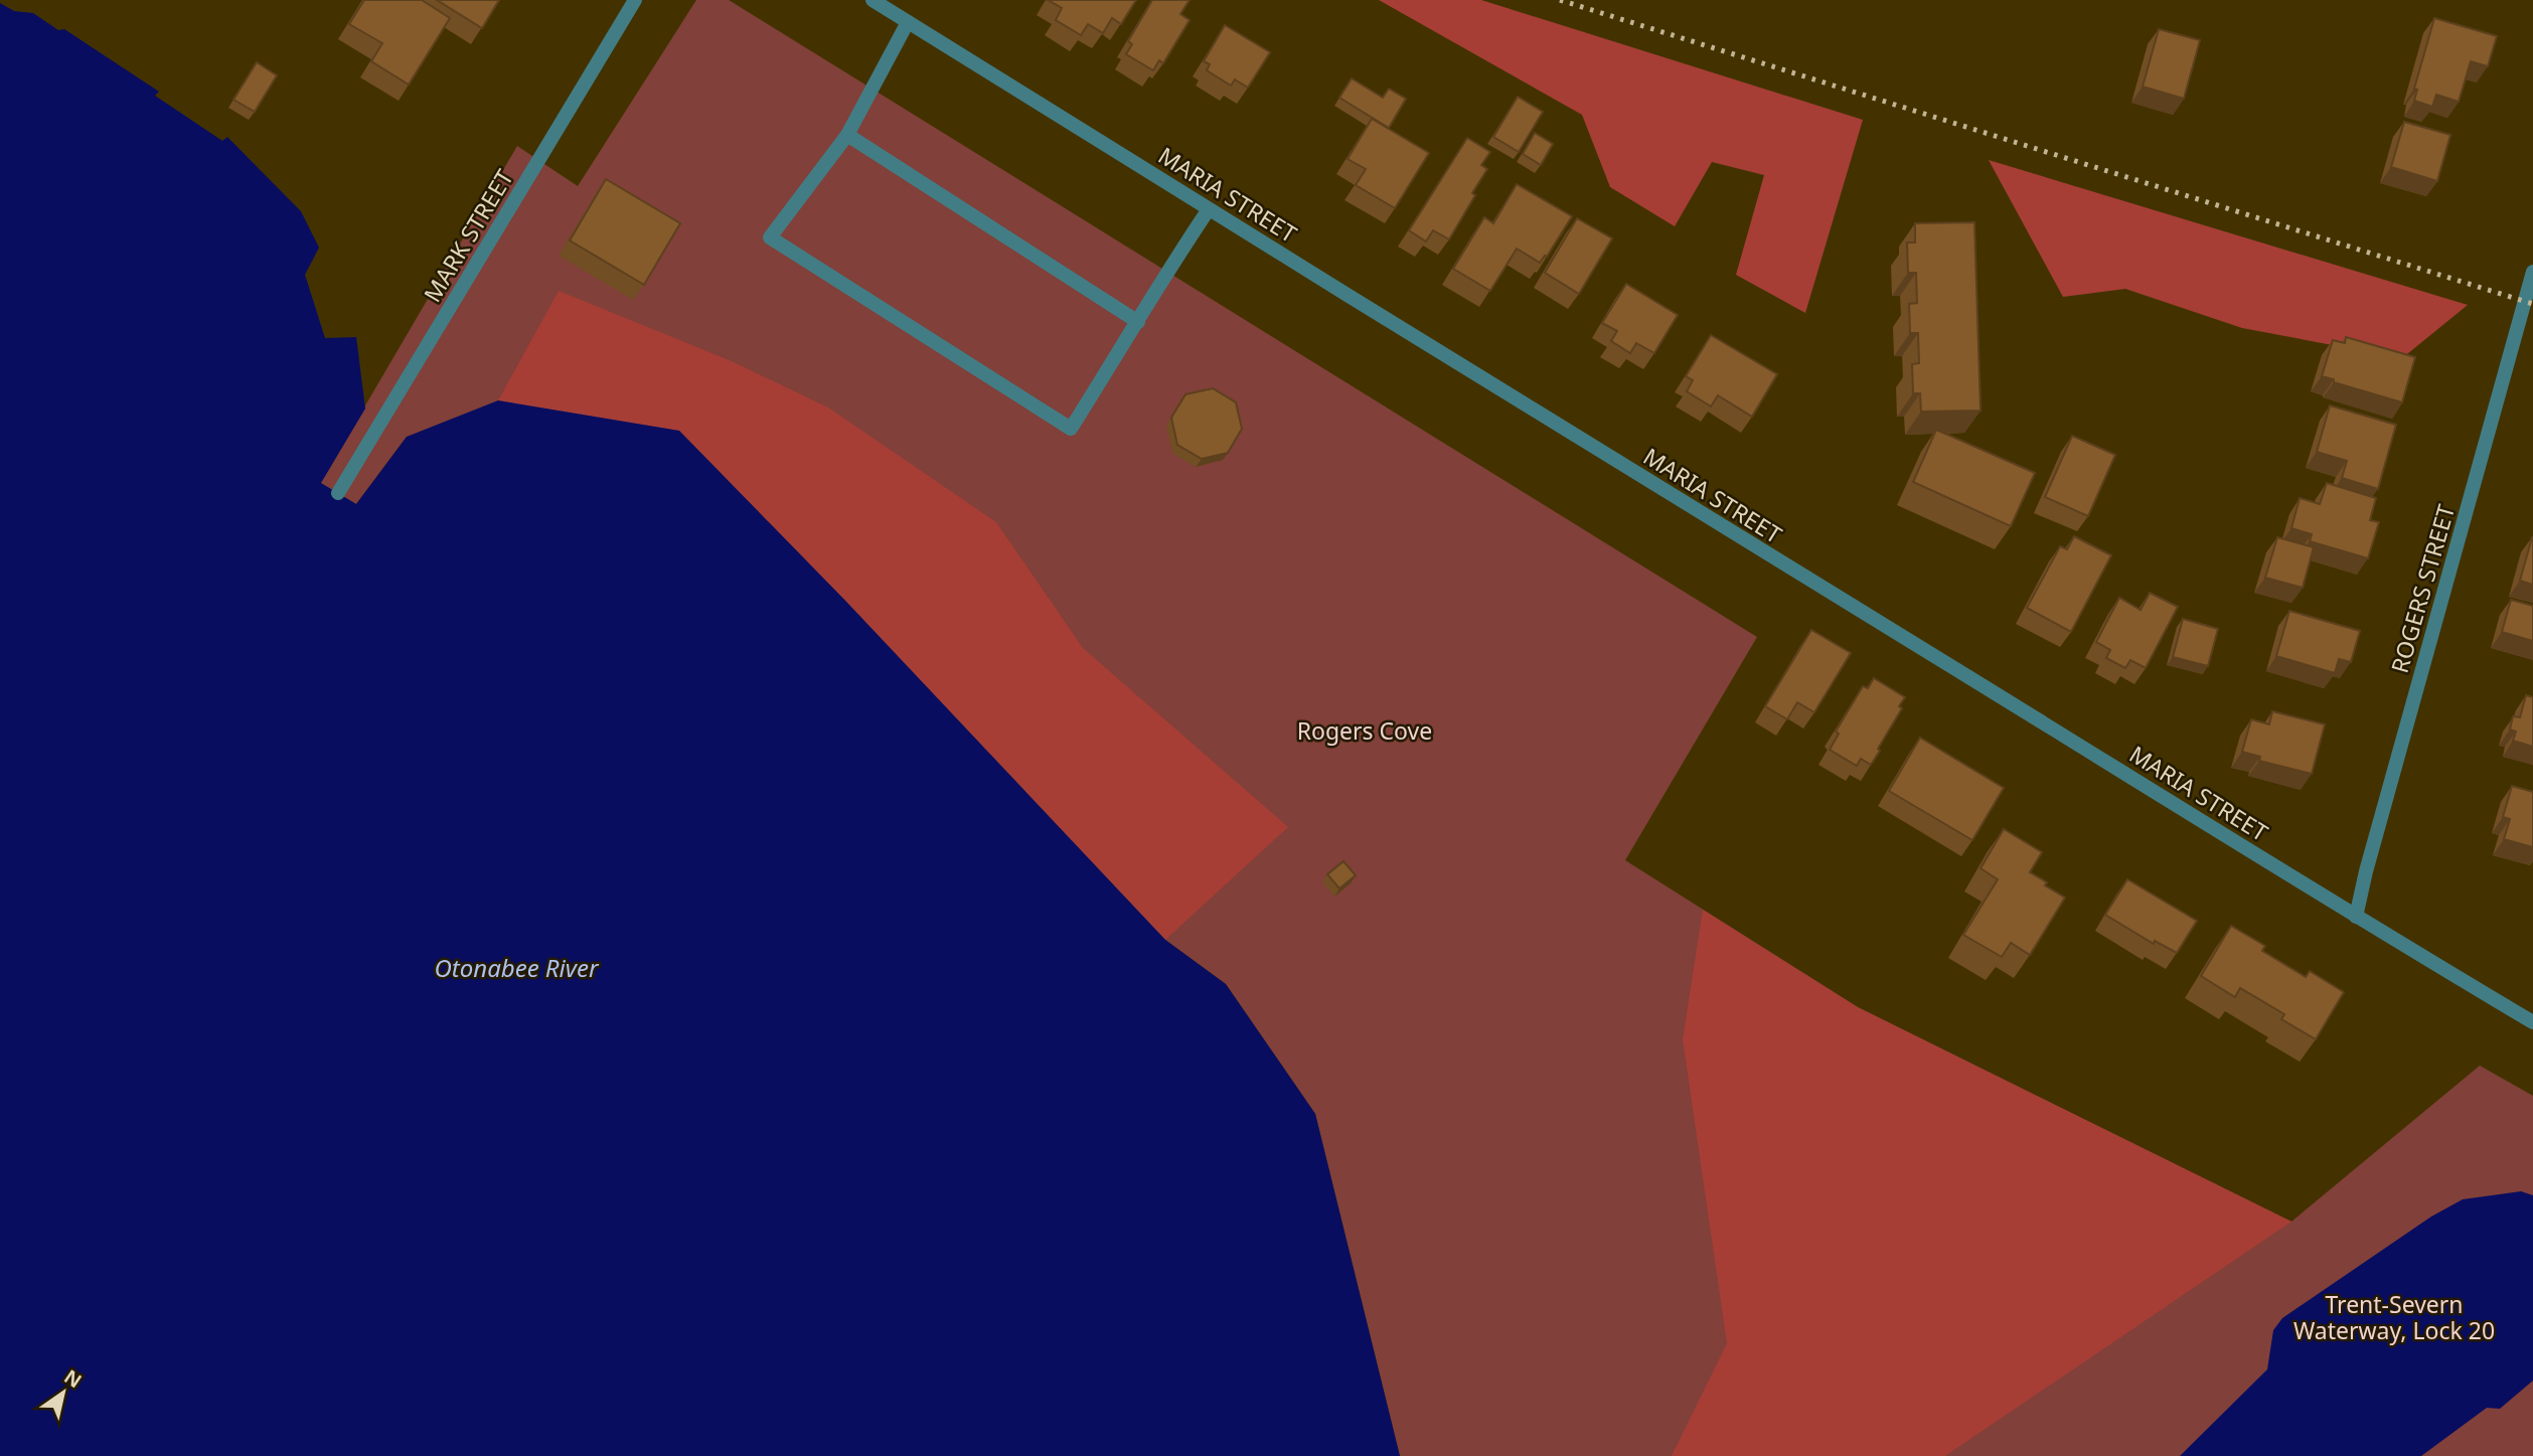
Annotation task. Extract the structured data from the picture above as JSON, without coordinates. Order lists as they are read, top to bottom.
{
  "streets": {
    "street": ["MARIA STREET", "MARK STREET", "ROGERS STREET"]
  },
  "crossings": [
    ["MARIA STREET", "ROGERS STREET"]
  ],
  "water": ["Otonabee River"],
  "parks": ["Rogers Cove", "Trent-Severn Waterway, Lock 20"],
  "north": "top right"
}
